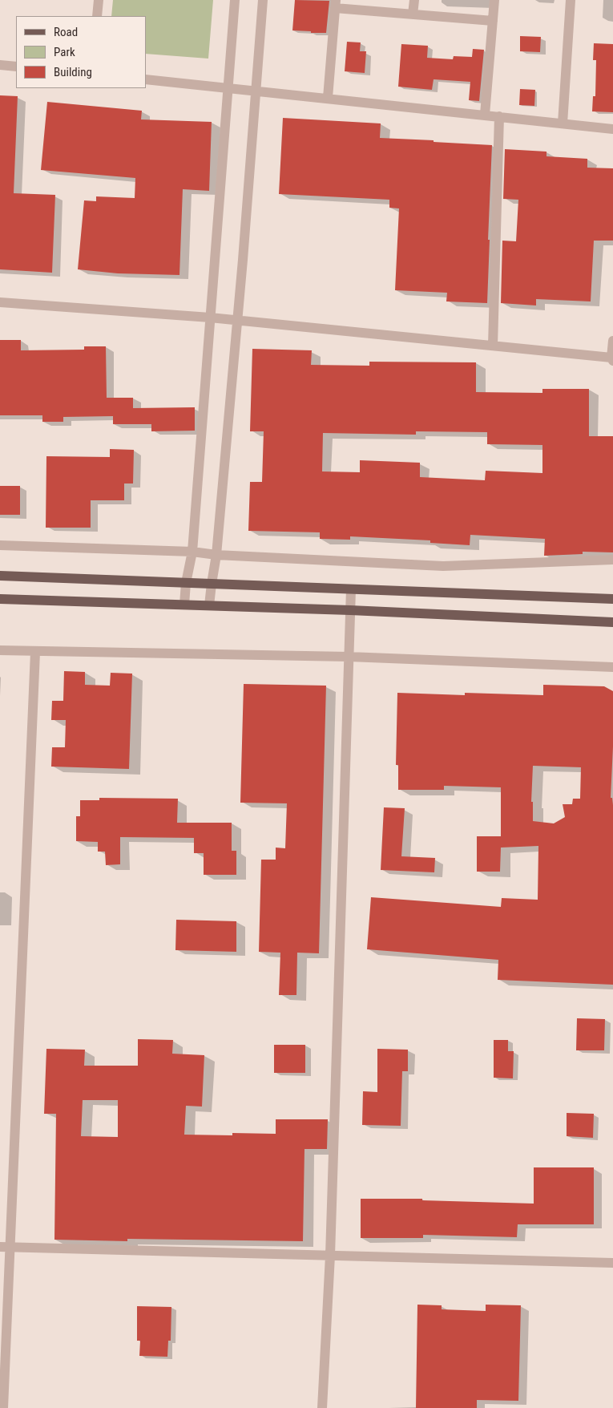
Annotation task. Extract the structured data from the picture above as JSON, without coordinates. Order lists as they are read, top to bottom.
{
  "legend": ["Road", "Park", "Building"]
}
